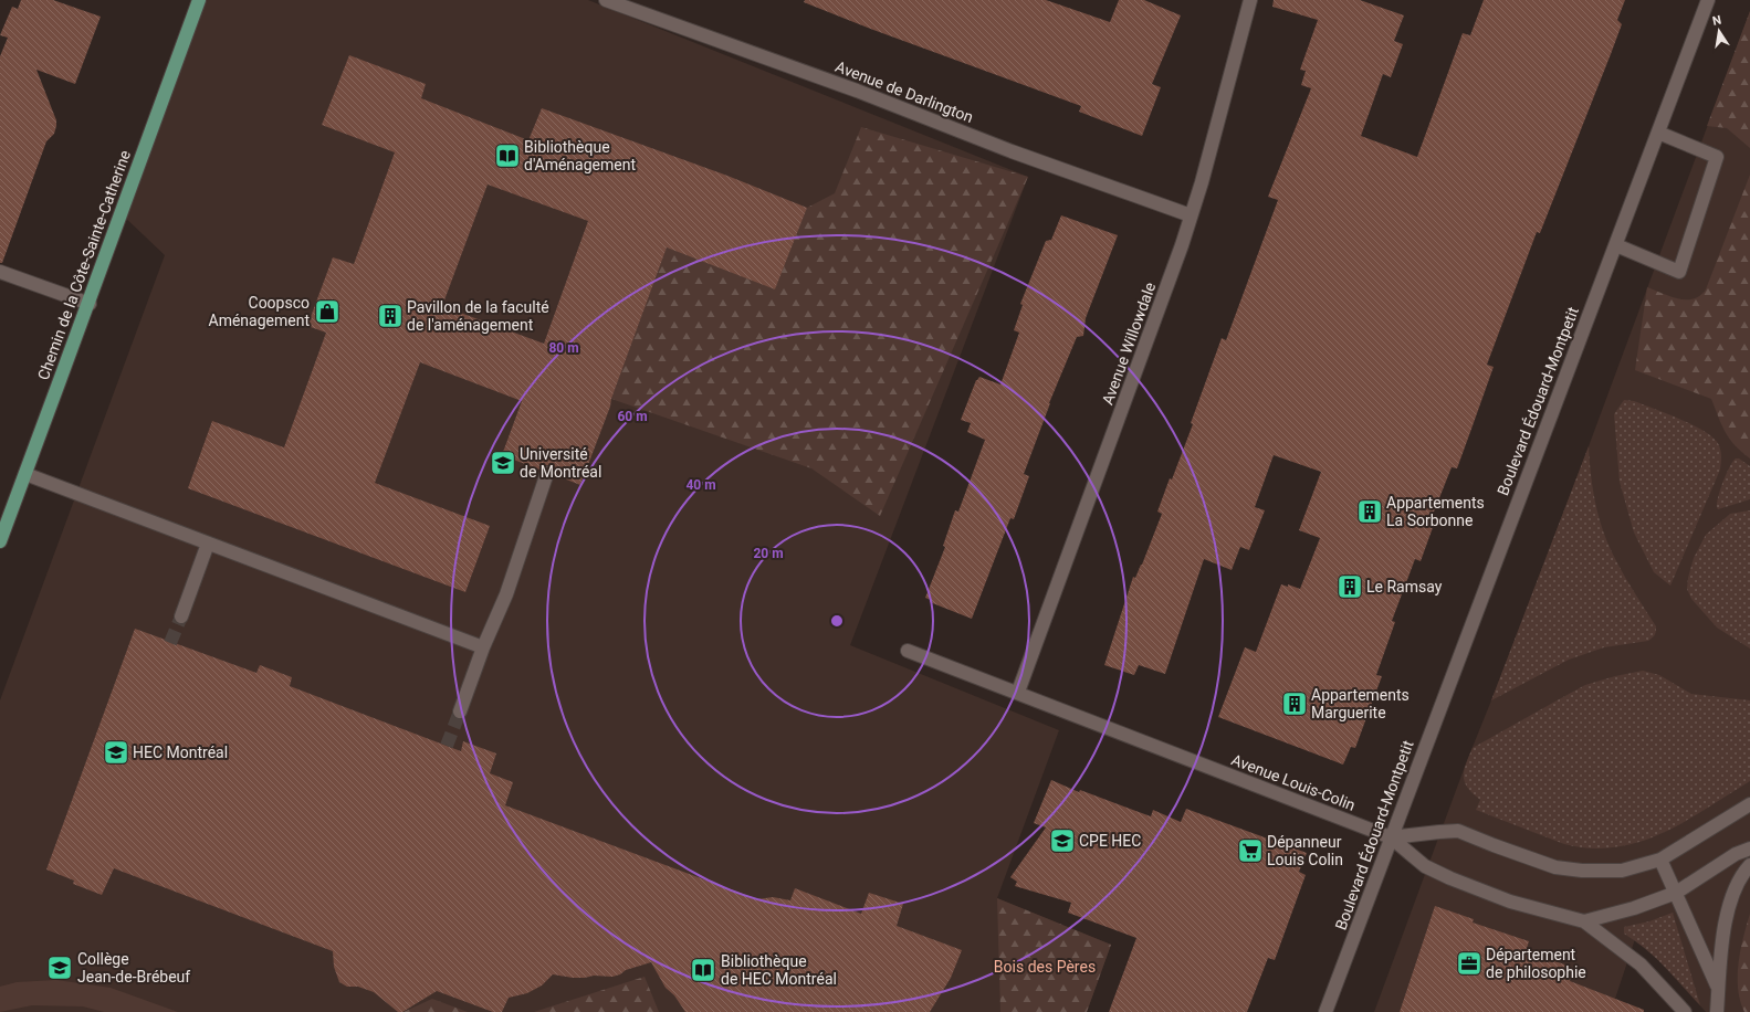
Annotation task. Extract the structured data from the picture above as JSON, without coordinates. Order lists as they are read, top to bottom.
{
  "streets": {
    "main road": ["Chemin de la Côte-Sainte-Catherine"],
    "street": [
      "Avenue de Darlington",
      "Avenue Willowdale",
      "Boulevard Édouard-Montpetit",
      "Avenue Louis-Colin"
    ]
  },
  "crossings": [
    ["Avenue de Darlington", "Avenue Willowdale"],
    ["Avenue Willowdale", "Avenue Louis-Colin"],
    ["Boulevard Édouard-Montpetit", "Avenue Louis-Colin"]
  ],
  "parks": ["Bois des Pères"],
  "places": {
    "library": ["Bibliothèque d'Aménagement", "Bibliothèque de HEC Montréal"],
    "shop": ["Coopsco Aménagement"],
    "building": [
      "Pavillon de la faculté de l'aménagement",
      "Appartements La Sorbonne",
      "Le Ramsay",
      "Appartements Marguerite"
    ],
    "school or university": [
      "Université de Montréal",
      "HEC Montréal",
      "CPE HEC",
      "Collège Jean-de-Brébeuf"
    ],
    "supermarket": ["Dépanneur Louis Colin"],
    "office": ["Département de philosophie"]
  },
  "north": "top",
  "rings": [
    "80 m",
    "60 m",
    "40 m",
    "20 m"
  ]
}
